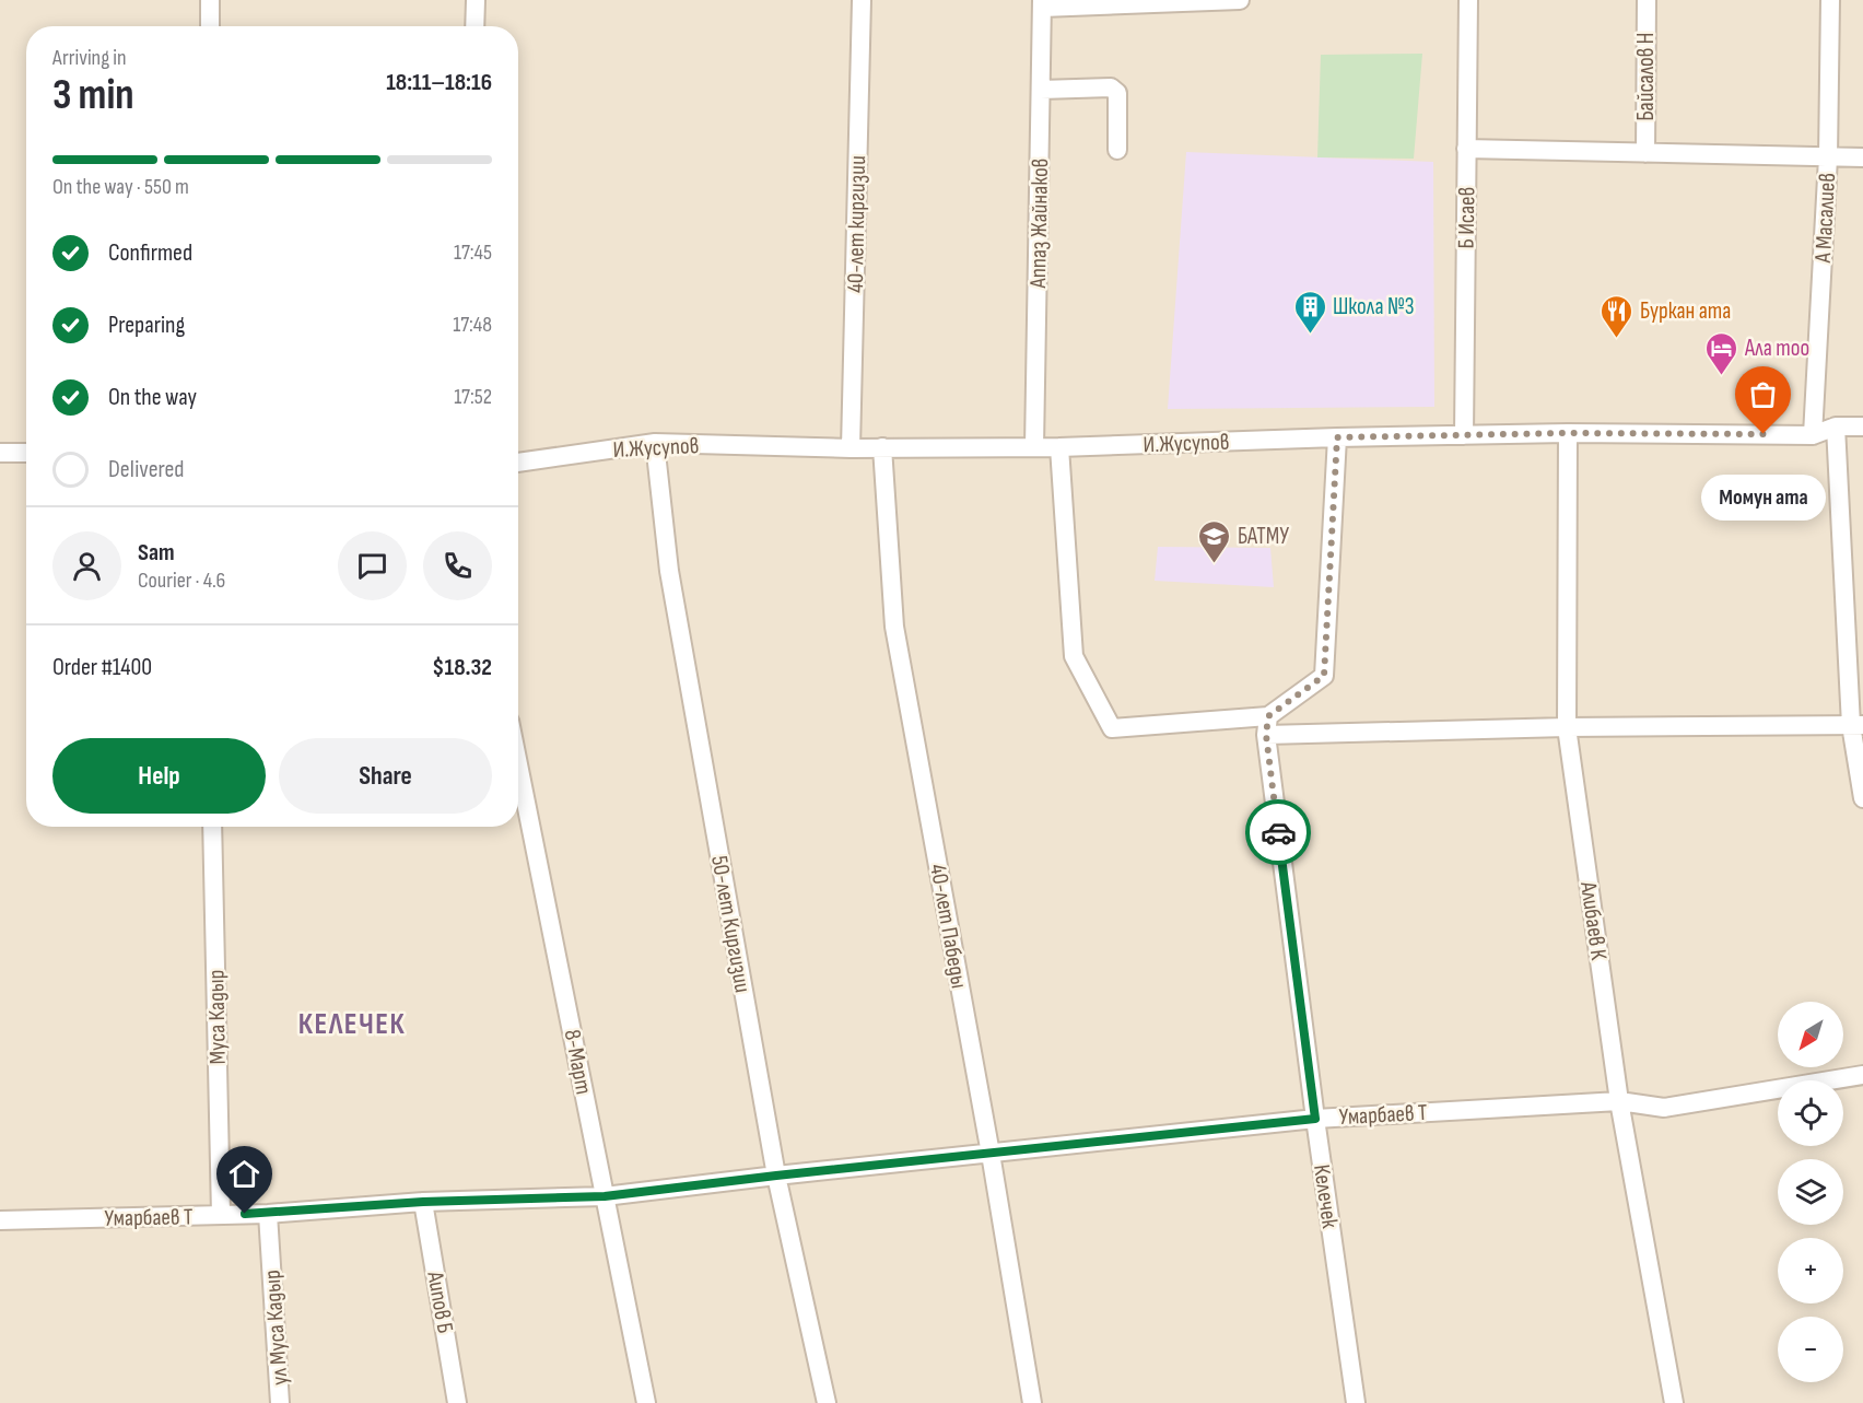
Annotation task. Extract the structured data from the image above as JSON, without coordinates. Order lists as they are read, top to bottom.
{
  "streets": {
    "street": [
      "Байсалов Н",
      "Б Исаев",
      "А Масалиев",
      "Аппаз Жайнаков",
      "40-лет киргизии",
      "И.Жусупов",
      "Алибаев К",
      "50-лет Киргизии",
      "40-лет Пабеды",
      "Муса Кадыр",
      "8-Март",
      "Умарбаев Т",
      "Келечек",
      "Аипов Б",
      "ул Муса Кадыр"
    ]
  },
  "crossings": [
    ["Б Исаев", "И.Жусупов"],
    ["А Масалиев", "И.Жусупов"],
    ["Аппаз Жайнаков", "И.Жусупов"],
    ["40-лет киргизии", "И.Жусупов"],
    ["И.Жусупов", "Алибаев К"],
    ["И.Жусупов", "50-лет Киргизии"],
    ["И.Жусупов", "40-лет Пабеды"],
    ["Алибаев К", "Умарбаев Т"],
    ["50-лет Киргизии", "Умарбаев Т"],
    ["40-лет Пабеды", "Умарбаев Т"],
    ["Муса Кадыр", "Умарбаев Т"],
    ["8-Март", "Умарбаев Т"],
    ["Умарбаев Т", "Келечек"],
    ["Умарбаев Т", "Аипов Б"],
    ["Умарбаев Т", "ул Муса Кадыр"]
  ],
  "districts": ["КЕЛЕЧЕК"],
  "places": {
    "building": ["Школа №3"],
    "restaurant": ["Буркан ата"],
    "hotel": ["Ала тоо"],
    "other": ["Момун ата"],
    "school or university": ["БАТМУ"]
  },
  "north": "bottom left",
  "page": {
    "heading": ["3 min", "Arriving in", "18:11–18:16"],
    "panel": [
      "Sam",
      "Courier · 4.6",
      "Order #1400",
      "$18.32"
    ],
    "bar": "On the way · 550 m",
    "list": [
      ["Confirmed", "17:45"],
      ["Preparing", "17:48"],
      ["On the way", "17:52"],
      "Delivered"
    ],
    "bubble": "Момун ата",
    "buttons": ["Help", "Share"],
    "map_buttons": ["+", "−"]
  }
}
